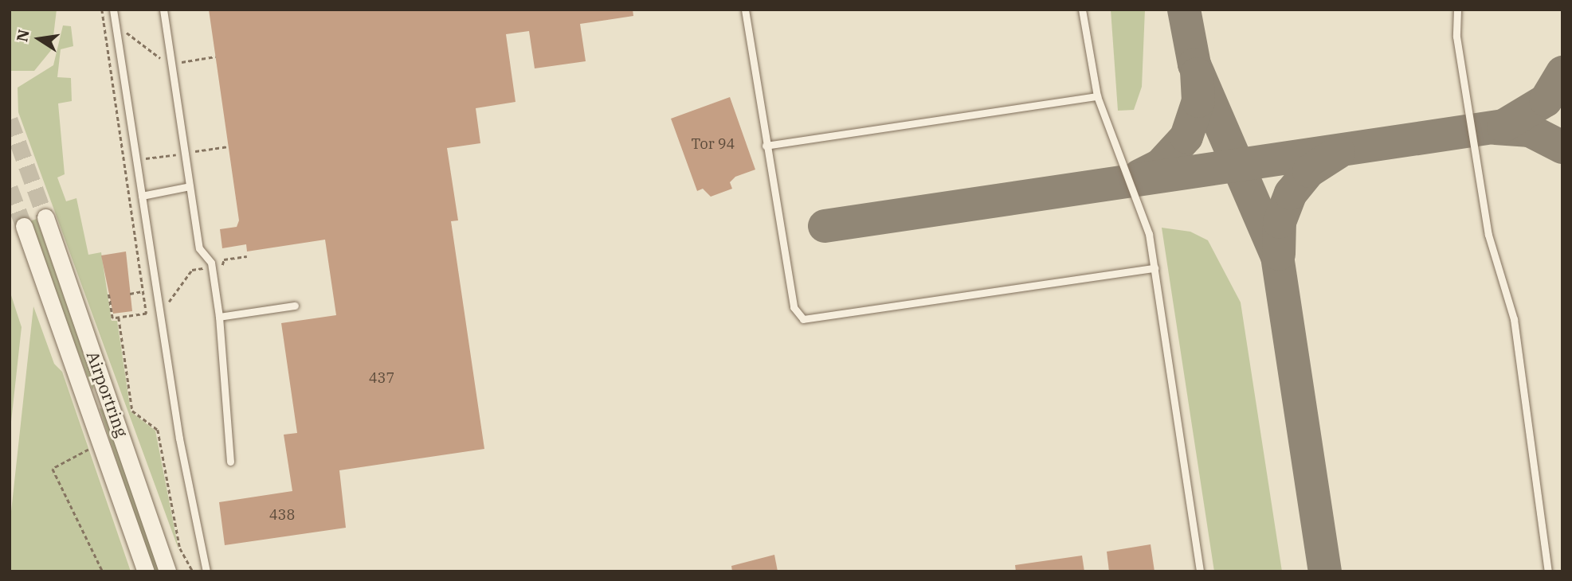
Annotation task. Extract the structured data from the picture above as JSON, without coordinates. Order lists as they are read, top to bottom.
{
  "streets": {
    "street": ["Airportring"]
  },
  "house_numbers": ["Tor 94", "437", "438"],
  "north": "left"
}
